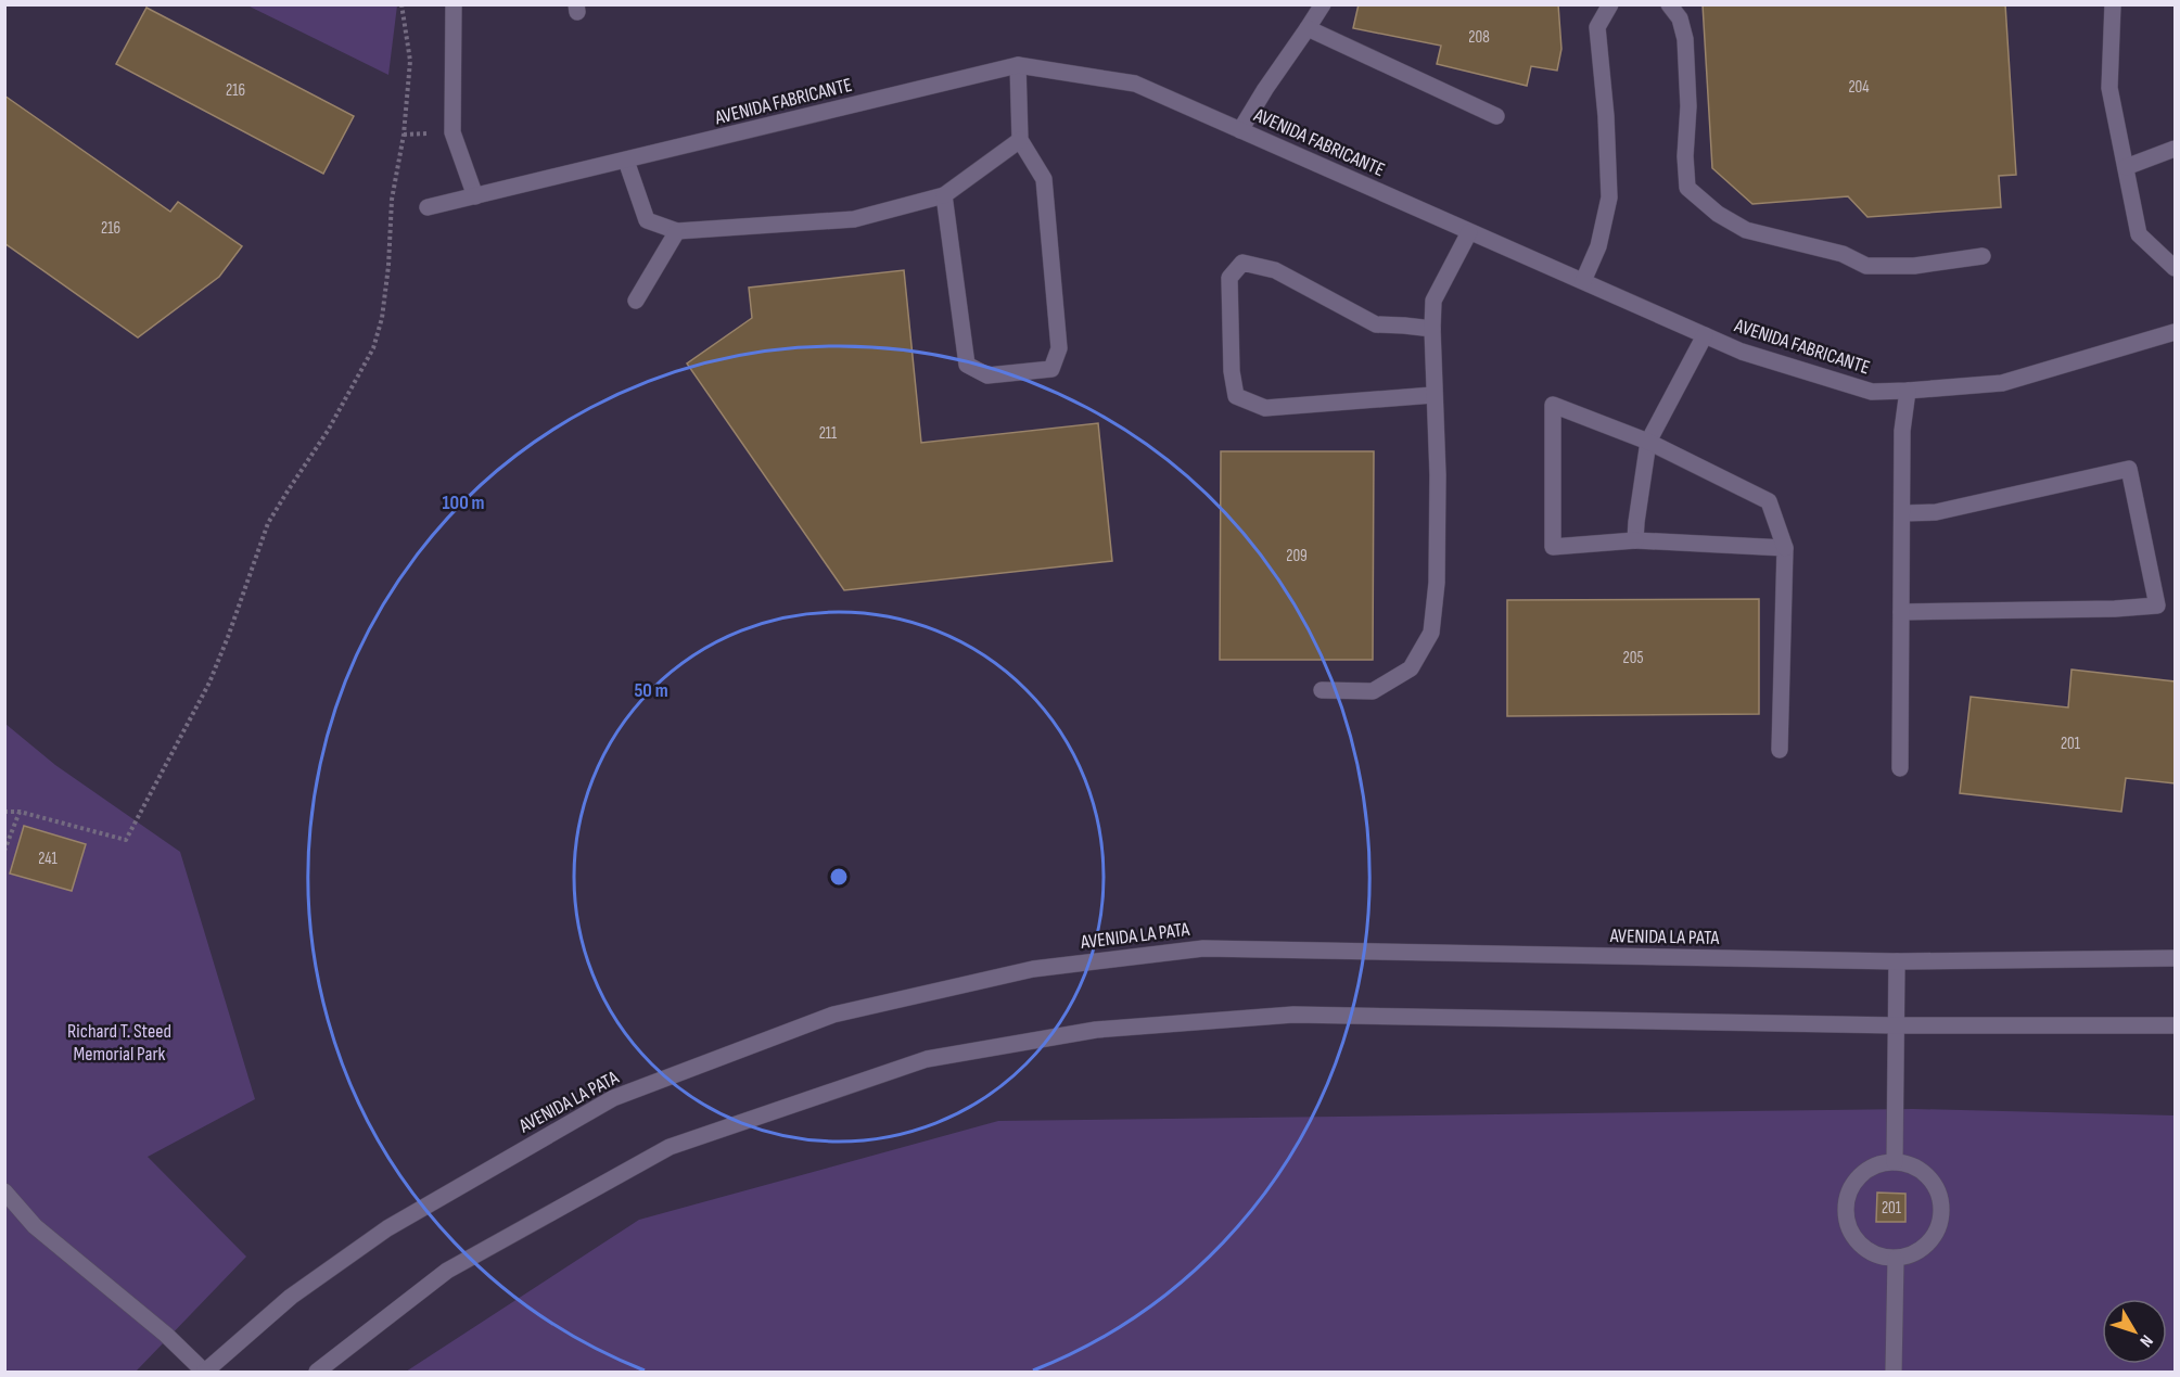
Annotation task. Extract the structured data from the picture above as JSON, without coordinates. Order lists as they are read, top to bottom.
{
  "streets": {
    "main road": ["AVENIDA FABRICANTE", "AVENIDA LA PATA"]
  },
  "parks": ["Richard T. Steed Memorial Park"],
  "house_numbers": [
    "208",
    "204",
    "216",
    "216",
    "211",
    "209",
    "205",
    "201",
    "241",
    "201"
  ],
  "north": "bottom right",
  "rings": ["100 m", "50 m"]
}
